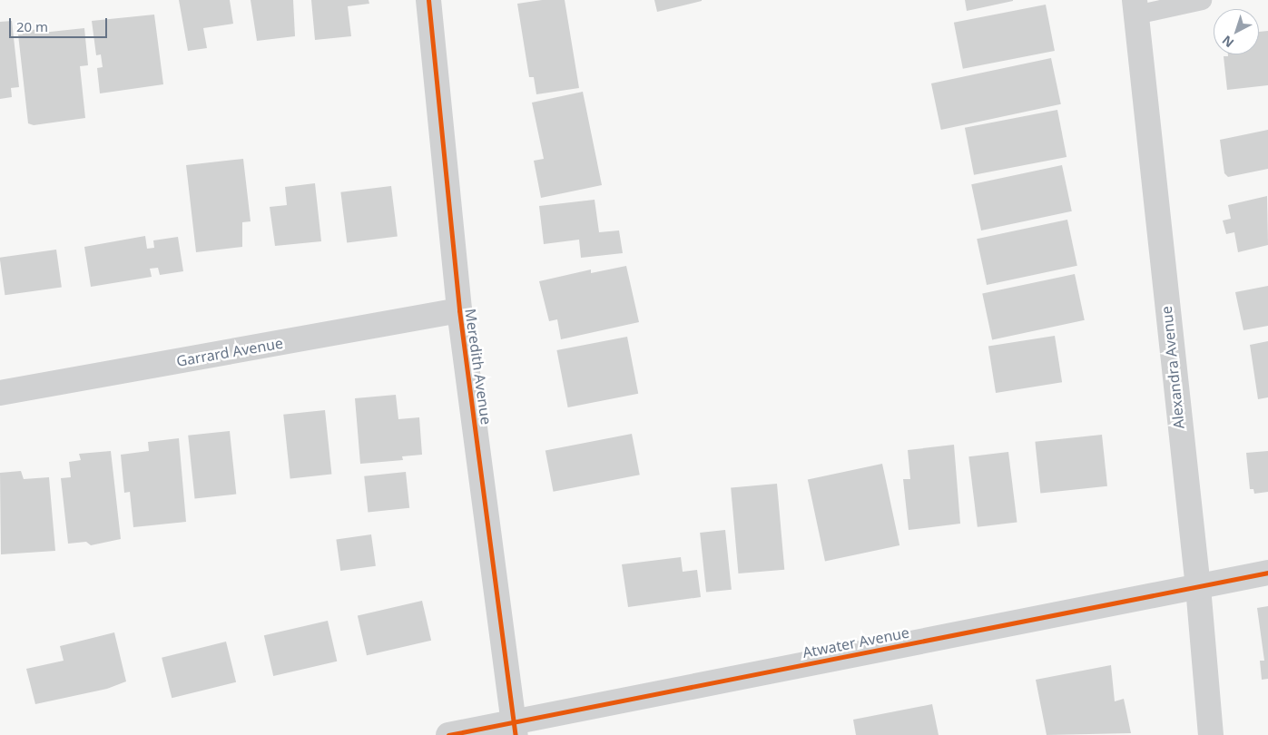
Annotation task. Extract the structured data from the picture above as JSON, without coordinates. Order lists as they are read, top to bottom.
{
  "streets": {
    "street": [
      "Garrard Avenue",
      "Meredith Avenue",
      "Alexandra Avenue",
      "Atwater Avenue"
    ]
  },
  "crossings": [
    ["Garrard Avenue", "Meredith Avenue"],
    ["Meredith Avenue", "Atwater Avenue"],
    ["Alexandra Avenue", "Atwater Avenue"]
  ],
  "scale_bar": "20 m",
  "north": "bottom left"
}
